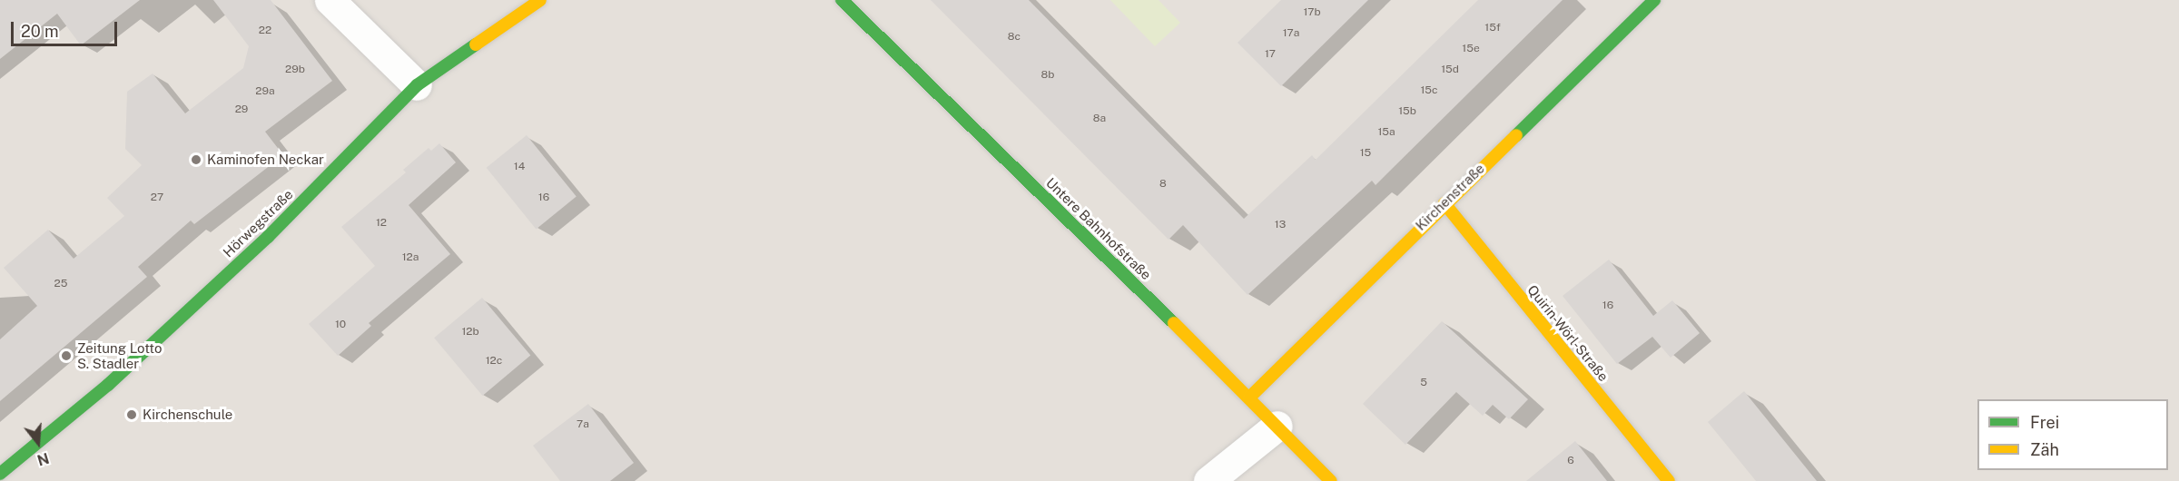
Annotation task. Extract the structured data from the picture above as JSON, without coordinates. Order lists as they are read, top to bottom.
{
  "streets": {
    "street": [
      "Kirchenstraße",
      "Hörwegstraße",
      "Untere Bahnhofstraße",
      "Quirin-Wörl-Straße"
    ]
  },
  "crossings": [
    ["Kirchenstraße", "Untere Bahnhofstraße"],
    ["Kirchenstraße", "Quirin-Wörl-Straße"]
  ],
  "places": ["Kaminofen Neckar", "Zeitung Lotto S. Stadler", "Kirchenschule"],
  "house_numbers": [
    "17b",
    "15f",
    "22",
    "17a",
    "8c",
    "15e",
    "17",
    "29b",
    "15d",
    "8b",
    "15c",
    "29a",
    "29",
    "15b",
    "8a",
    "15a",
    "15",
    "14",
    "8",
    "27",
    "16",
    "12",
    "13",
    "12a",
    "25",
    "16",
    "10",
    "12b",
    "12c",
    "5",
    "7a",
    "6"
  ],
  "legend": ["Frei", "Zäh"],
  "scale_bar": "20 m",
  "north": "bottom"
}
